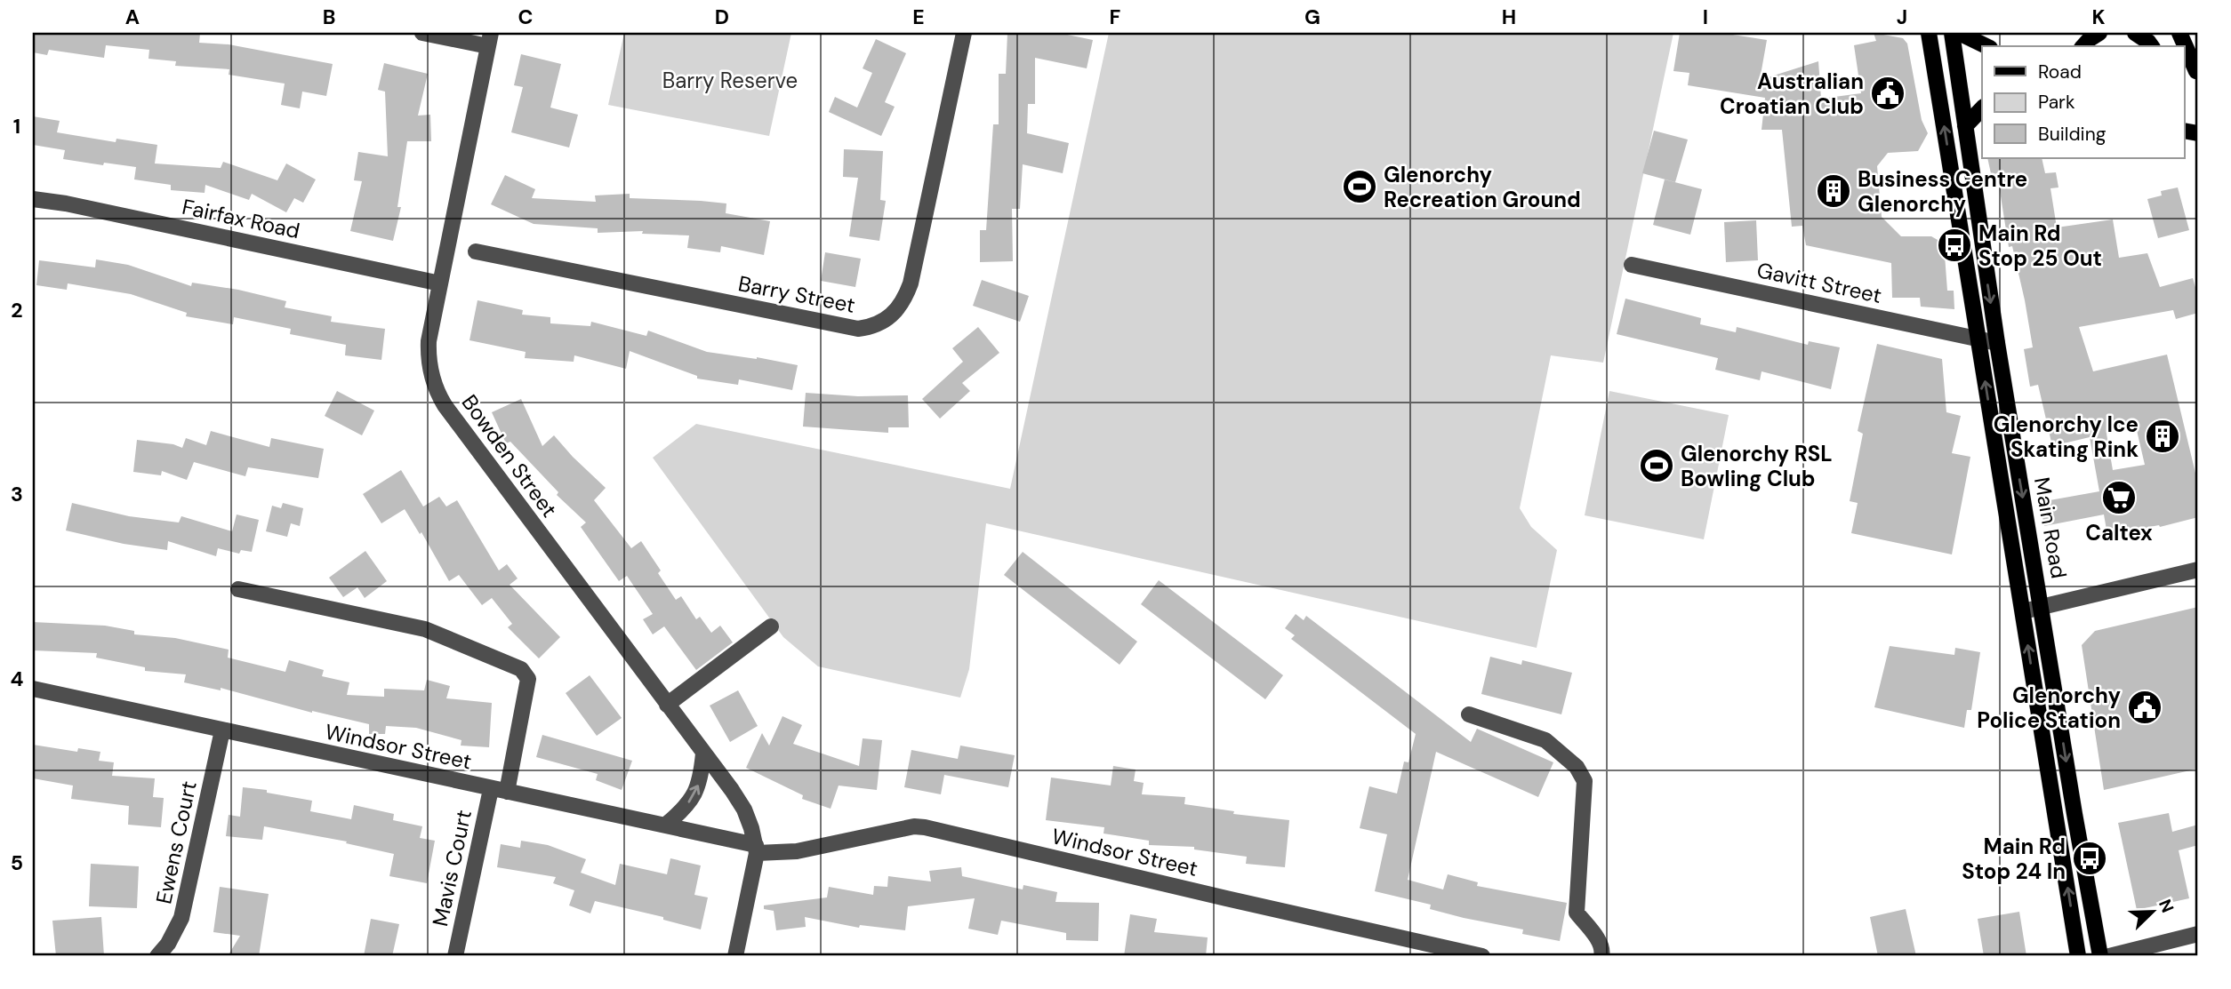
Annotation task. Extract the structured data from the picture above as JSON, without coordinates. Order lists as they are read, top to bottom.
{
  "streets": {
    "main road": ["Main Road"],
    "street": [
      "Fairfax Road",
      "Gavitt Street",
      "Barry Street",
      "Bowden Street",
      "Windsor Street",
      "Ewens Court",
      "Mavis Court"
    ]
  },
  "crossings": [
    ["Fairfax Road", "Bowden Street"],
    ["Gavitt Street", "Main Road"],
    ["Bowden Street", "Windsor Street"],
    ["Windsor Street", "Ewens Court"],
    ["Windsor Street", "Mavis Court"]
  ],
  "parks": ["Barry Reserve"],
  "places": {
    "public building": ["Australian Croatian Club", "Glenorchy Police Station"],
    "sports": ["Glenorchy Recreation Ground", "Glenorchy RSL Bowling Club"],
    "building": ["Business Centre Glenorchy", "Glenorchy Ice Skating Rink"],
    "bus stop": ["Main Rd Stop 25 Out", "Main Rd Stop 24 In"],
    "supermarket": ["Caltex"]
  },
  "legend": ["Road", "Park", "Building"],
  "north": "top right",
  "grid": {
    "columns": [
      "A",
      "B",
      "C",
      "D",
      "E",
      "F",
      "G",
      "H",
      "I",
      "J",
      "K"
    ],
    "rows": [
      "1",
      "2",
      "3",
      "4",
      "5"
    ]
  }
}
